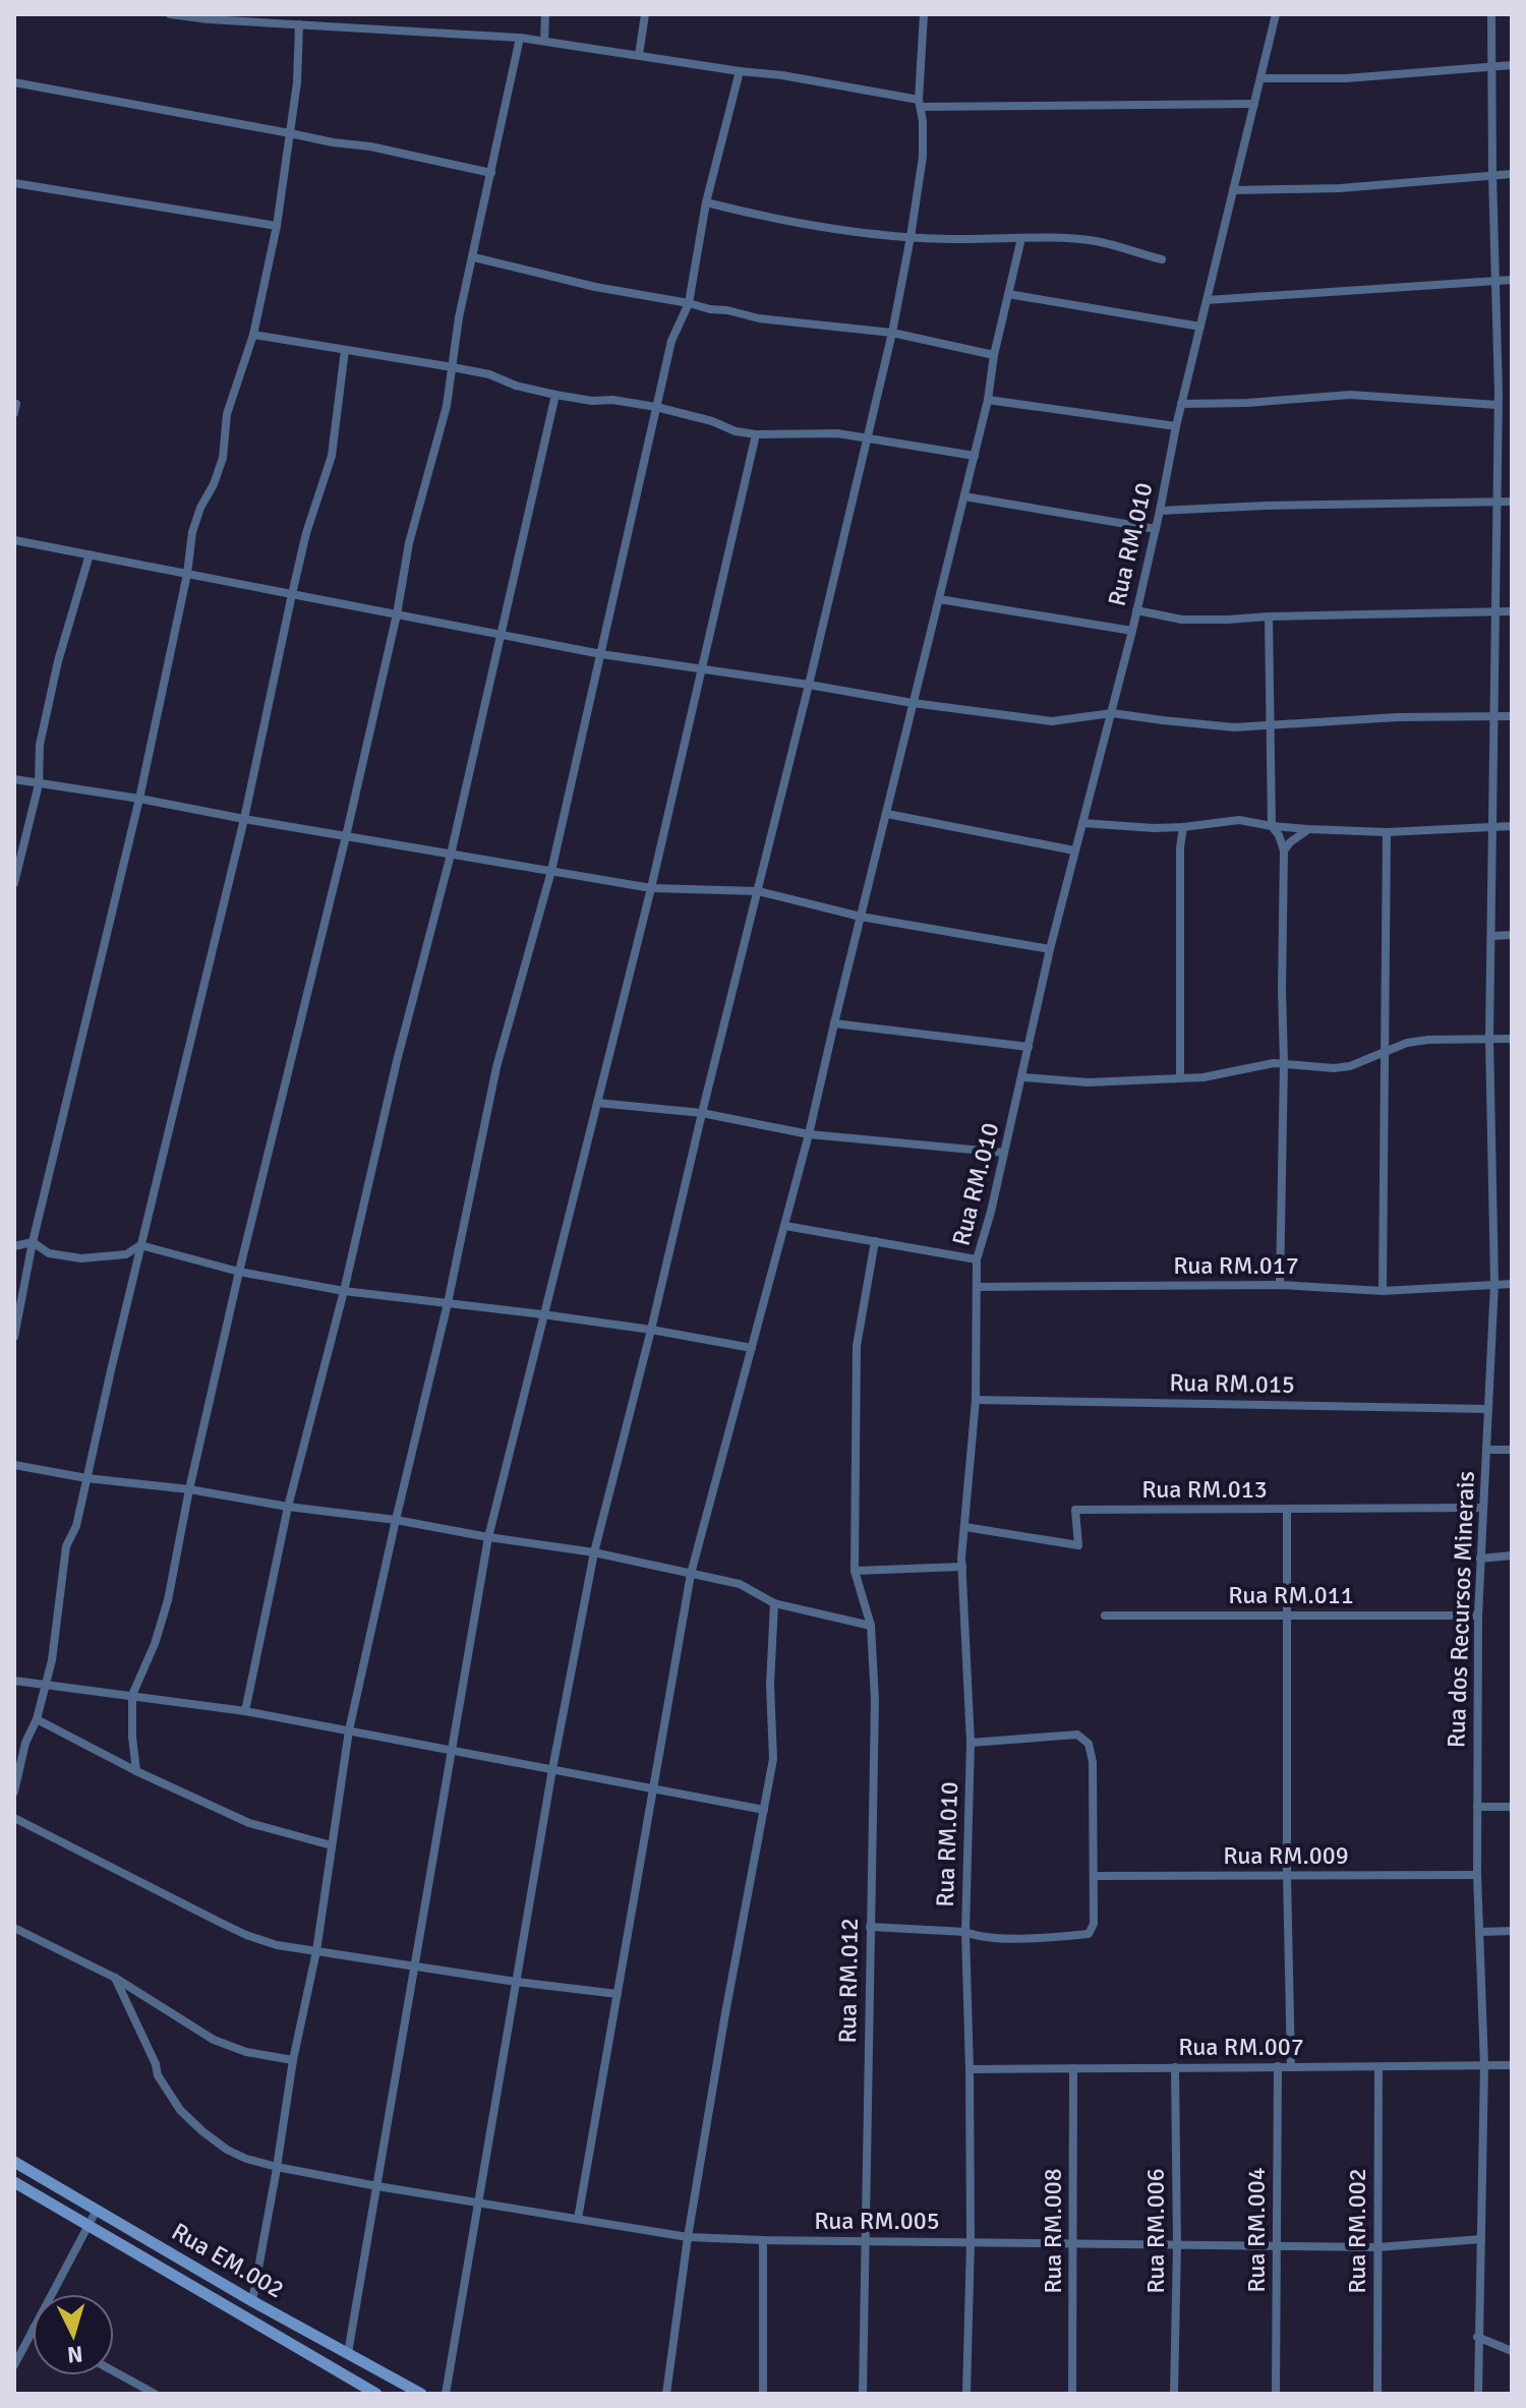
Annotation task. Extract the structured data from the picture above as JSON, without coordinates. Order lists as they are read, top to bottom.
{
  "streets": {
    "street": [
      "Rua RM.010",
      "Rua RM.017",
      "Rua RM.015",
      "Rua RM.013",
      "Rua RM.011",
      "Rua dos Recursos Minerais",
      "Rua RM.009",
      "Rua RM.012",
      "Rua RM.007",
      "Rua RM.005",
      "Rua RM.004",
      "Rua RM.008",
      "Rua RM.006",
      "Rua RM.002",
      "Rua EM.002"
    ]
  },
  "crossings": [
    ["Rua RM.010", "Rua RM.017"],
    ["Rua RM.010", "Rua RM.015"],
    ["Rua RM.010", "Rua RM.013"],
    ["Rua RM.010", "Rua RM.007"],
    ["Rua RM.010", "Rua RM.005"],
    ["Rua RM.017", "Rua dos Recursos Minerais"],
    ["Rua RM.015", "Rua dos Recursos Minerais"],
    ["Rua RM.013", "Rua dos Recursos Minerais"],
    ["Rua RM.011", "Rua dos Recursos Minerais"],
    ["Rua dos Recursos Minerais", "Rua RM.009"],
    ["Rua dos Recursos Minerais", "Rua RM.007"],
    ["Rua dos Recursos Minerais", "Rua RM.005"],
    ["Rua RM.012", "Rua RM.005"],
    ["Rua RM.007", "Rua RM.004"],
    ["Rua RM.007", "Rua RM.008"],
    ["Rua RM.007", "Rua RM.006"],
    ["Rua RM.007", "Rua RM.002"],
    ["Rua RM.005", "Rua RM.004"],
    ["Rua RM.005", "Rua RM.008"],
    ["Rua RM.005", "Rua RM.006"],
    ["Rua RM.005", "Rua RM.002"]
  ],
  "north": "bottom"
}
